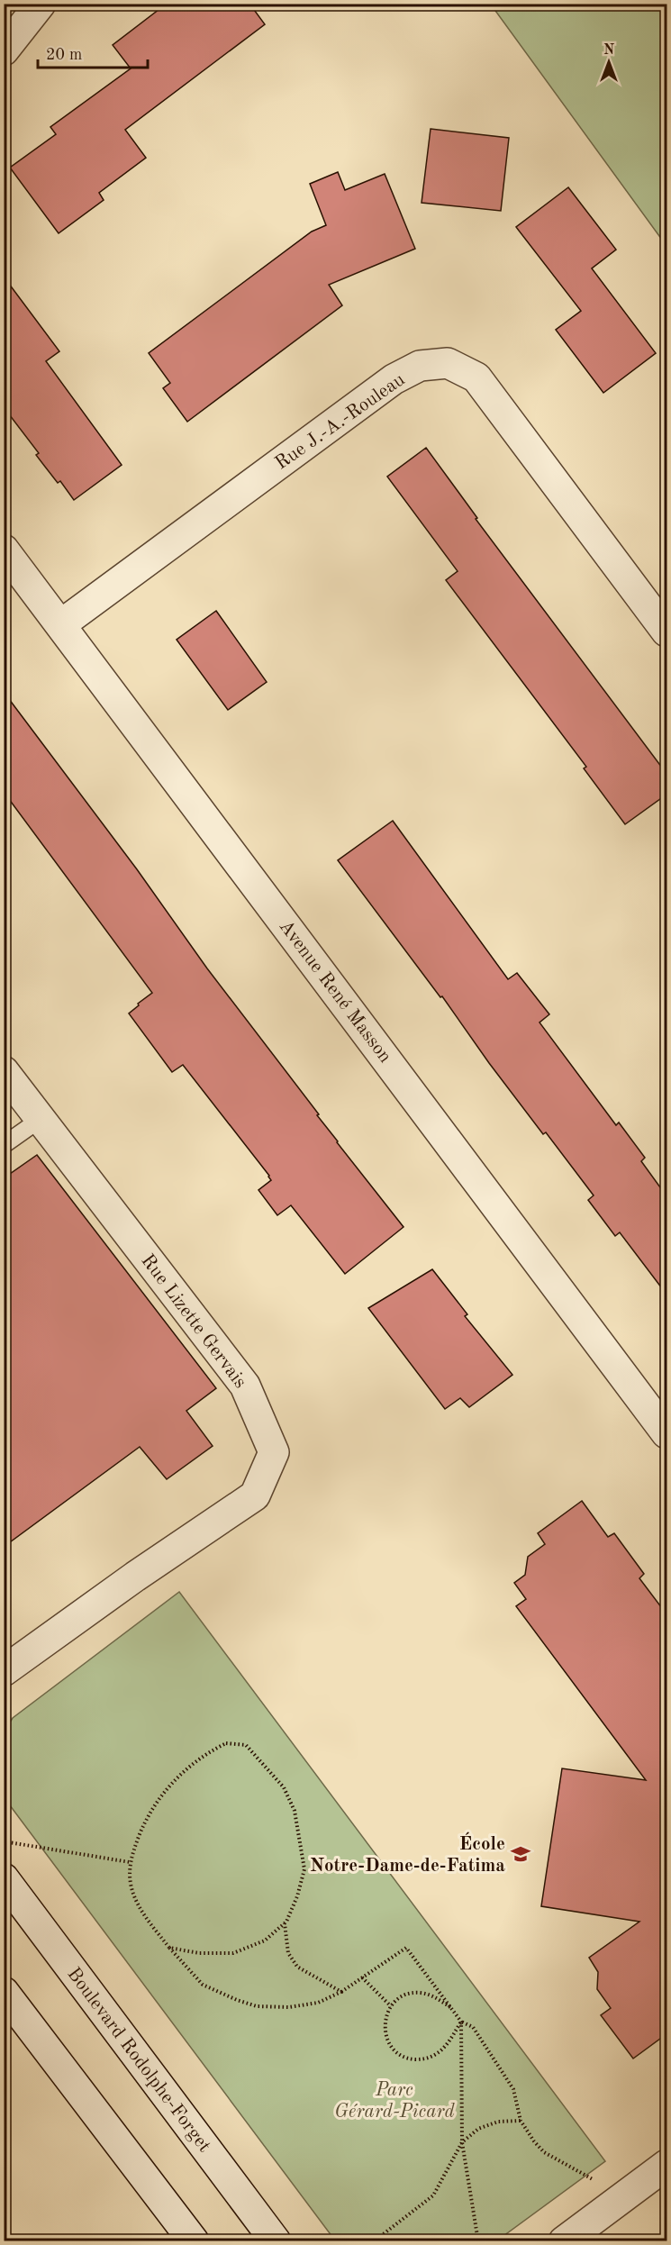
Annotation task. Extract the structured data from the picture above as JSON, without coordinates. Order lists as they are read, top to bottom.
{
  "streets": {
    "street": [
      "Rue J.-A.-Rouleau",
      "Avenue René Masson",
      "Rue Lizette Gervais",
      "Boulevard Rodolphe-Forget"
    ]
  },
  "crossings": [
    ["Rue J.-A.-Rouleau", "Avenue René Masson"]
  ],
  "parks": ["Parc Gérard-Picard"],
  "places": {
    "school or university": ["École Notre-Dame-de-Fatima"]
  },
  "scale_bar": "20 m",
  "north": "top"
}
